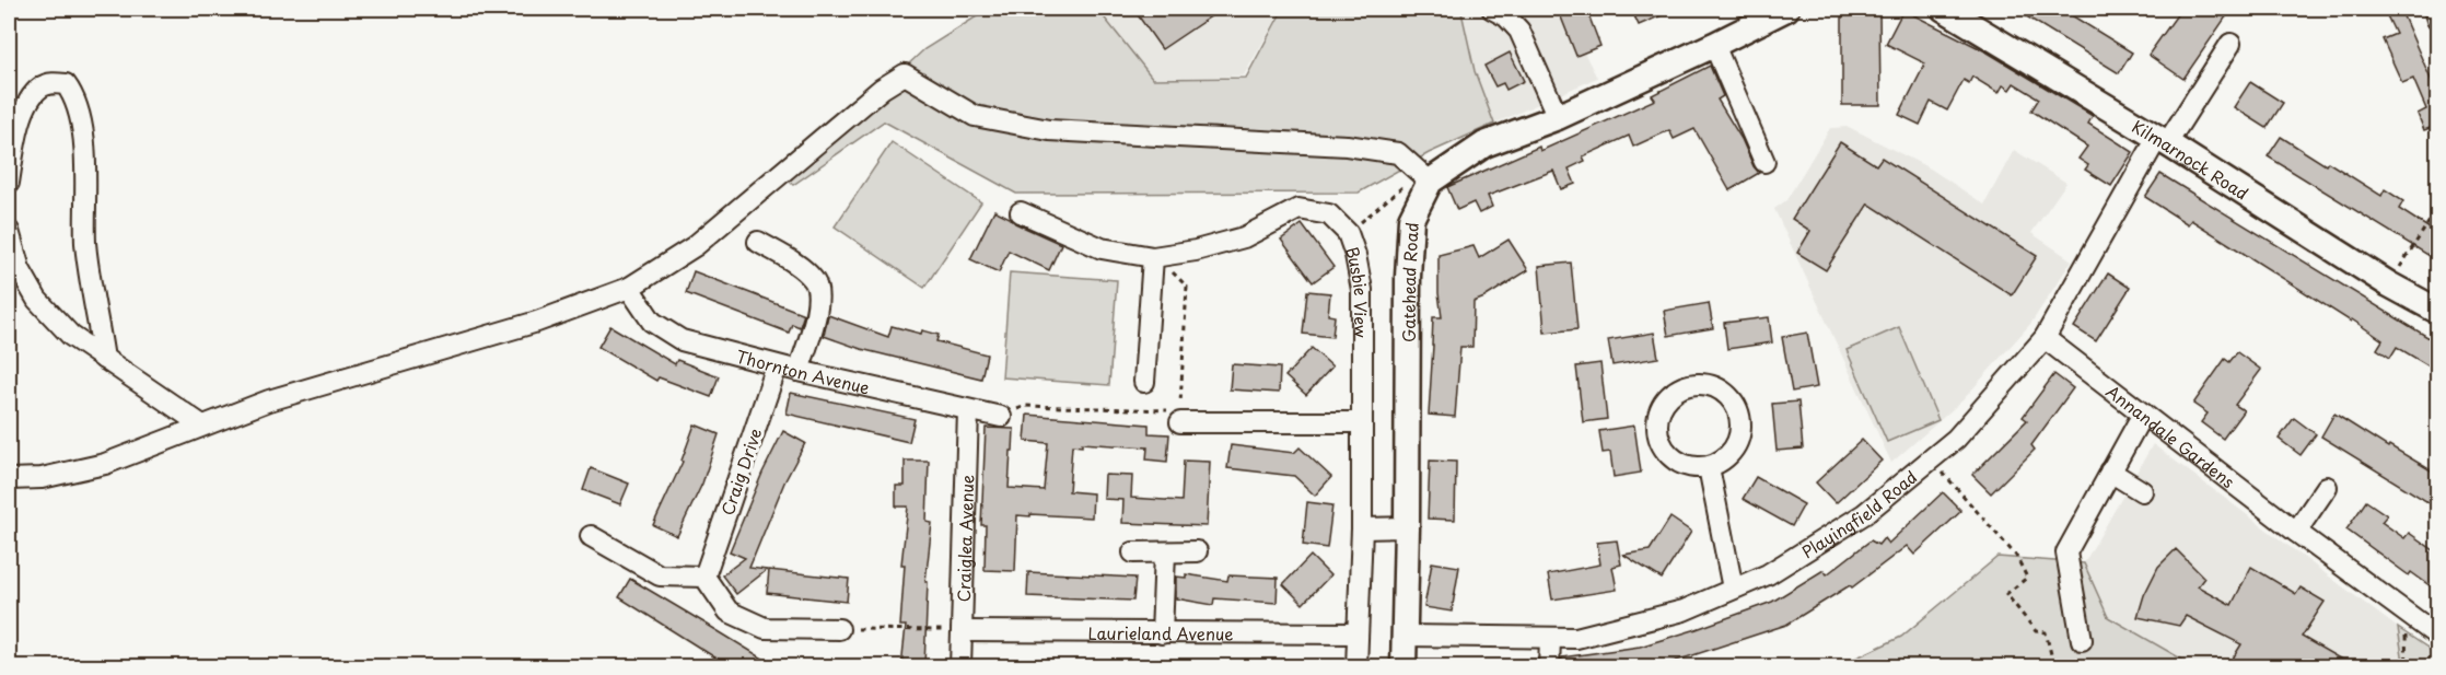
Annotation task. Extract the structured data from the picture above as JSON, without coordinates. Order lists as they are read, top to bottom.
{
  "streets": {
    "main road": ["Kilmarnock Road", "Gatehead Road"],
    "street": [
      "Busbie View",
      "Thornton Avenue",
      "Annandale Gardens",
      "Craig Drive",
      "Playingfield Road",
      "Craiglea Avenue",
      "Laurieland Avenue"
    ]
  },
  "crossings": [
    ["Kilmarnock Road", "Playingfield Road"],
    ["Gatehead Road", "Playingfield Road"],
    ["Busbie View", "Laurieland Avenue"],
    ["Thornton Avenue", "Craig Drive"],
    ["Thornton Avenue", "Craiglea Avenue"],
    ["Annandale Gardens", "Playingfield Road"],
    ["Craiglea Avenue", "Laurieland Avenue"]
  ]
}
